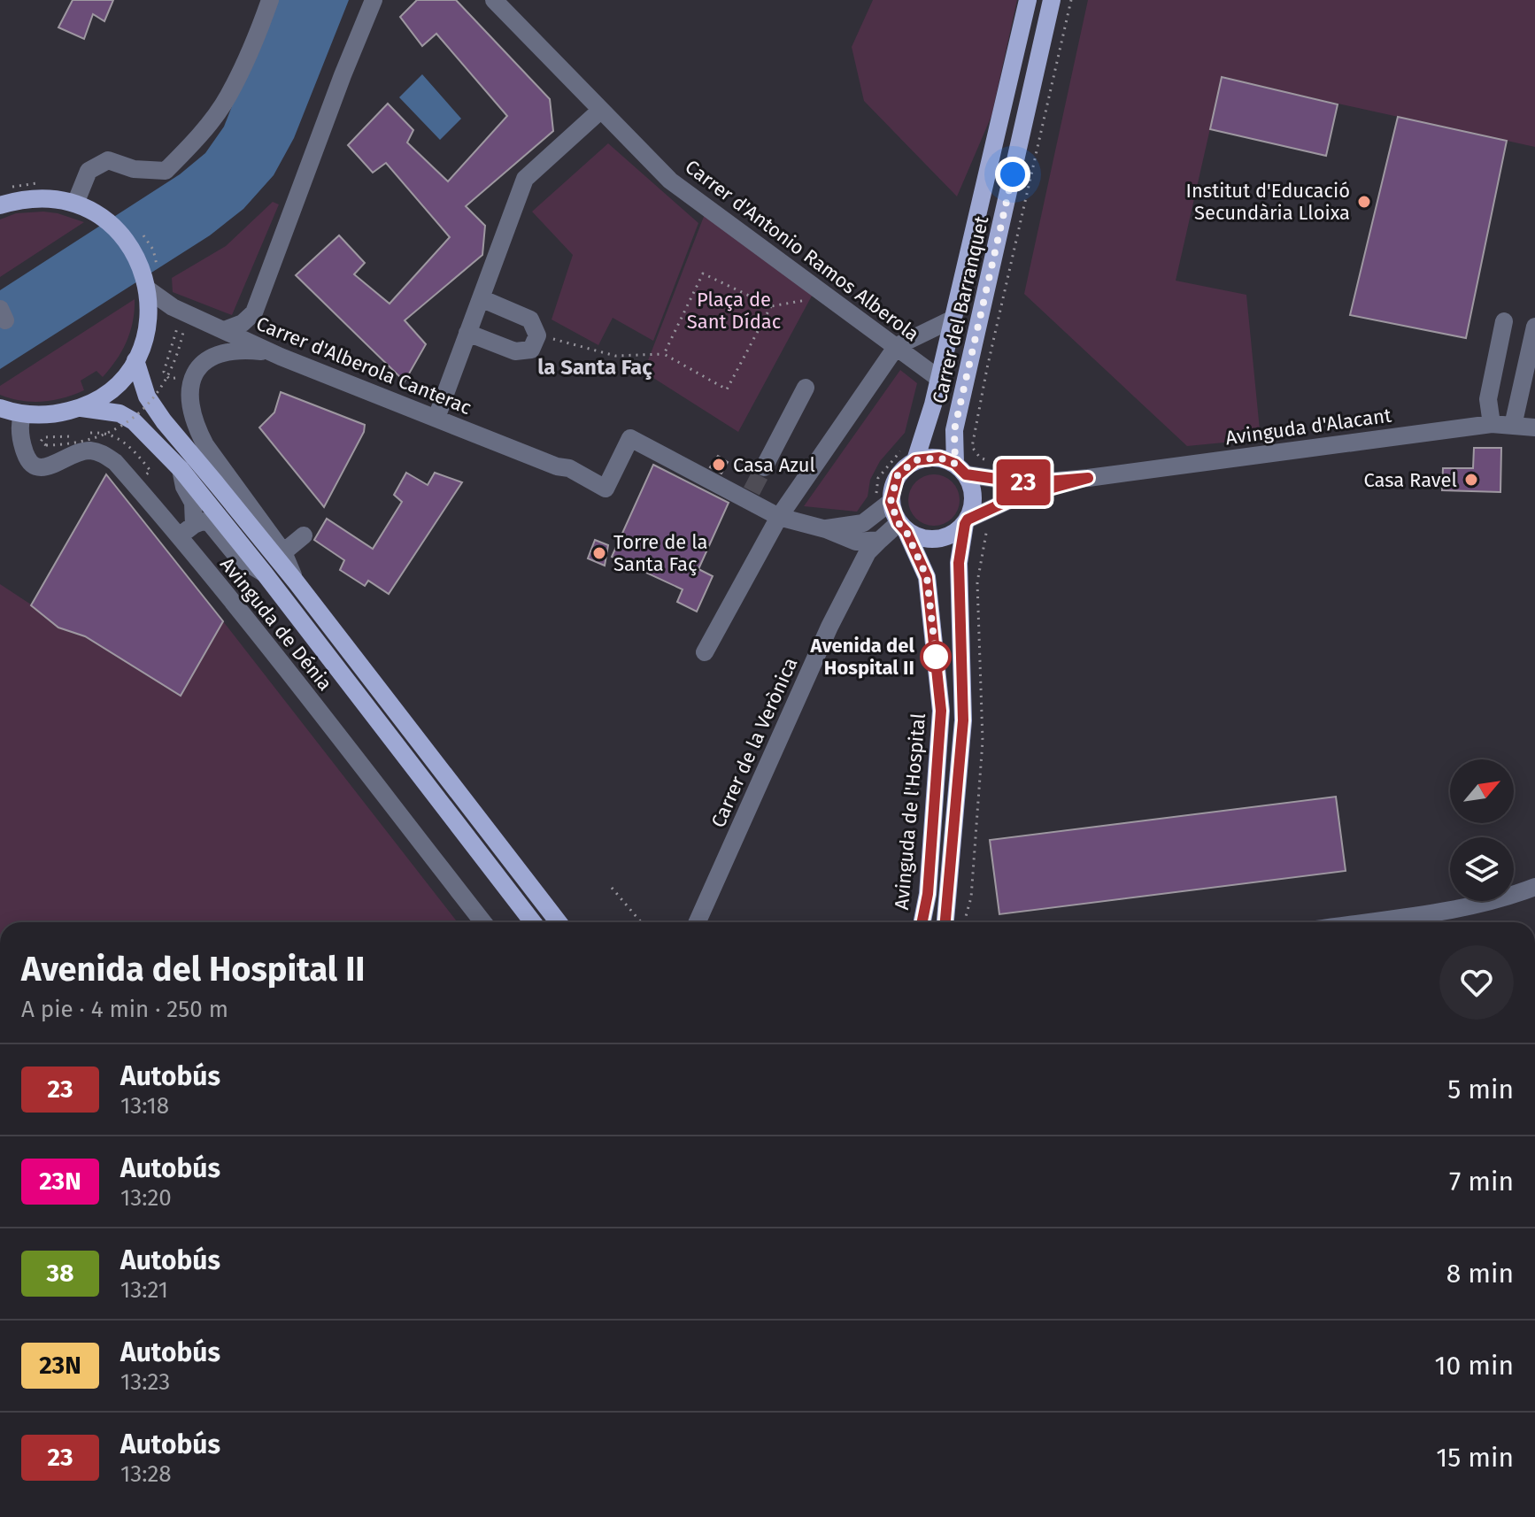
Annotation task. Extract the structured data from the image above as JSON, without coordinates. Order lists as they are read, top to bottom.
{
  "streets": {
    "main road": ["Carrer del Barranquet", "Avinguda de Dénia", "Avinguda de l'Hospital"],
    "street": [
      "Carrer d'Antonio Ramos Alberola",
      "Carrer d'Alberola Canterac",
      "Avinguda d'Alacant",
      "Carrer de la Verònica"
    ]
  },
  "crossings": [
    ["Carrer d'Antonio Ramos Alberola", "Carrer del Barranquet"],
    ["Carrer del Barranquet", "Carrer d'Alberola Canterac"],
    ["Carrer del Barranquet", "Avinguda d'Alacant"],
    ["Carrer del Barranquet", "Carrer de la Verònica"],
    ["Carrer del Barranquet", "Avinguda de l'Hospital"],
    ["Avinguda d'Alacant", "Carrer de la Verònica"],
    ["Avinguda d'Alacant", "Avinguda de l'Hospital"],
    ["Carrer de la Verònica", "Avinguda de l'Hospital"]
  ],
  "districts": ["la Santa Faç"],
  "parks": ["Plaça de Sant Dídac"],
  "places": [
    "Institut d'Educació Secundària Lloixa",
    "Casa Azul",
    "Casa Ravel",
    "Torre de la Santa Faç",
    "Avenida del Hospital II"
  ],
  "lines": ["bus line 23"],
  "north": "top right",
  "page": {
    "on_map": "23",
    "heading": ["Avenida del Hospital II", "A pie · 4 min · 250 m"],
    "list": [
      {
        "mark": "23",
        "name": "Autobús",
        "note": "13:18",
        "value": "5 min"
      },
      {
        "mark": "23N",
        "name": "Autobús",
        "note": "13:20",
        "value": "7 min"
      },
      {
        "mark": "38",
        "name": "Autobús",
        "note": "13:21",
        "value": "8 min"
      },
      {
        "mark": "23N",
        "name": "Autobús",
        "note": "13:23",
        "value": "10 min"
      },
      {
        "mark": "23",
        "name": "Autobús",
        "note": "13:28",
        "value": "15 min"
      }
    ]
  }
}
